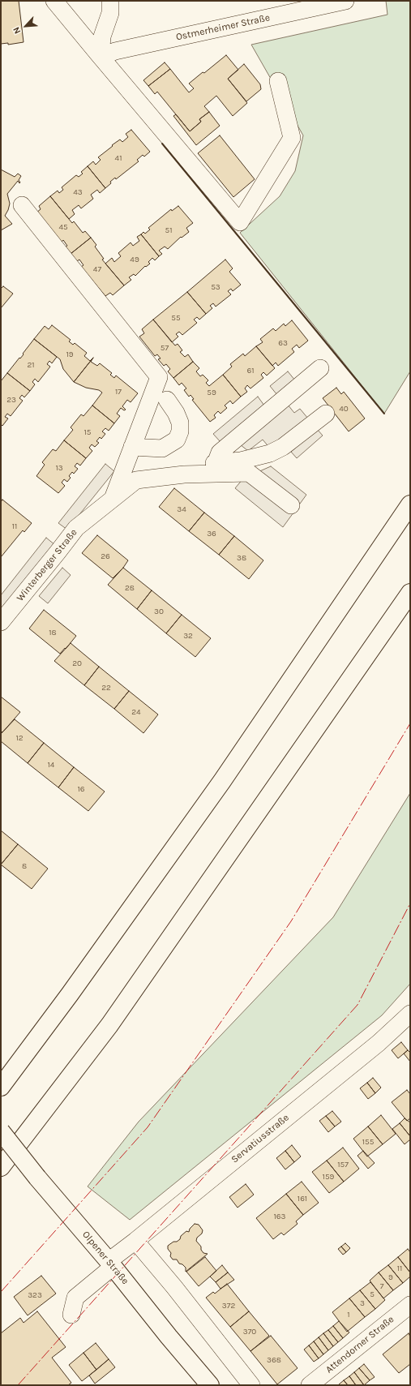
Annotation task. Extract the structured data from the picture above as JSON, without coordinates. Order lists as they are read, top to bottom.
{
  "streets": {
    "main road": ["Olpener Straße"],
    "street": [
      "Ostmerheimer Straße",
      "Winterberger Straße",
      "Servatiusstraße",
      "Attendorner Straße"
    ]
  },
  "crossings": [
    ["Servatiusstraße", "Olpener Straße"]
  ],
  "house_numbers": [
    "41",
    "43",
    "45",
    "51",
    "49",
    "47",
    "53",
    "55",
    "63",
    "57",
    "19",
    "21",
    "61",
    "17",
    "59",
    "23",
    "40",
    "15",
    "13",
    "34",
    "11",
    "36",
    "26",
    "38",
    "28",
    "30",
    "18",
    "32",
    "20",
    "22",
    "24",
    "12",
    "14",
    "16",
    "8",
    "155",
    "157",
    "159",
    "161",
    "163",
    "11",
    "9",
    "7",
    "5",
    "323",
    "3",
    "372",
    "1",
    "370",
    "368"
  ],
  "north": "bottom left"
}
